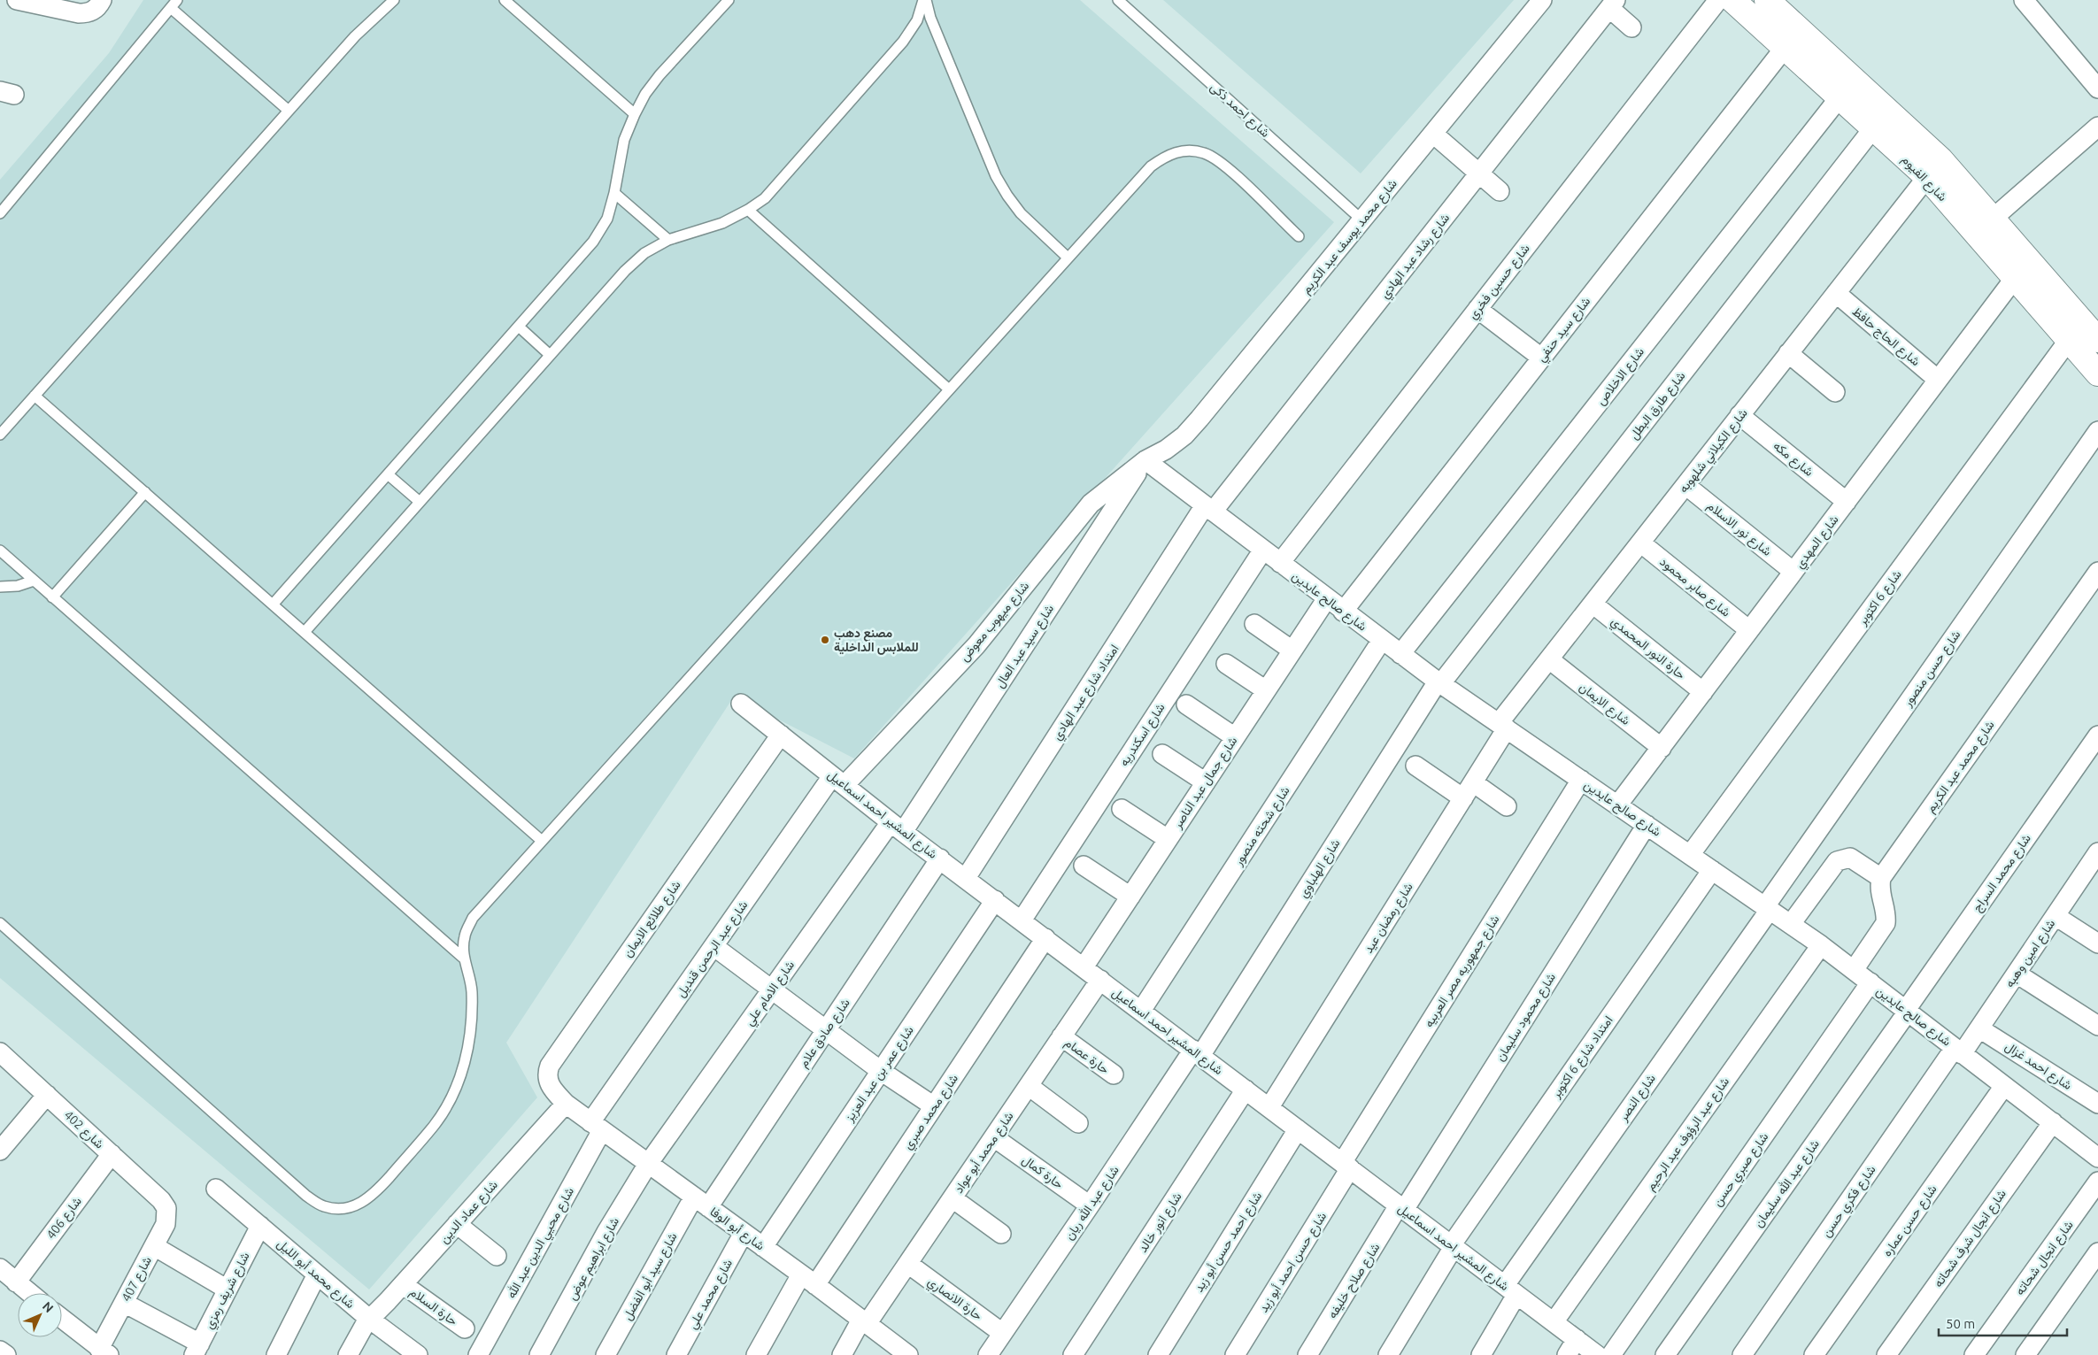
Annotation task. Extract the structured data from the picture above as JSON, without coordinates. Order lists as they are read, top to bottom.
{
  "streets": {
    "street": [
      "شارع الفيوم",
      "شارع محمد يوسف عبد الكريم",
      "شارع رشاد عبد الهادي",
      "شارع حسين فخري",
      "شارع سيد حنفي",
      "شارع الحاج حافظ",
      "شارع الاخلاص",
      "شارع طارق البطل",
      "شارع الكيلاني شلهوبه",
      "شارع مكه",
      "شارع نور الاسلام",
      "شارع المهدي",
      "شارع صابر محمود",
      "شارع 6 اكتوبر",
      "شارع صالح عابدين",
      "شارع ميهوب معوض",
      "شارع سيد عبد العال",
      "حارة النور المحمدي",
      "شارع حسن منصور",
      "امتداد شارع عبد الهادي",
      "شارع الايمان",
      "شارع اسكندريه",
      "شارع محمد عبد الكريم",
      "شارع جمال عبد الناصر",
      "شارع المشير احمد اسماعيل",
      "شارع شحته منصور",
      "شارع الهلباوي",
      "شارع محمد السراج",
      "شارع رمضان عيد",
      "شارع طلائع الايمان",
      "شارع عبد الرحمن قنديل",
      "شارع امين وهبه",
      "شارع جمهوريه مصر العربيه",
      "شارع الامام علي",
      "شارع محمود سليمان",
      "شارع صادق علام",
      "حارة عصام",
      "امتداد شارع 6 اكتوبر",
      "شارع احمد غزال",
      "شارع عمر بن عبد العزيز",
      "شارع النصر",
      "شارع محمد صبري",
      "شارع 402",
      "شارع عبد الرؤوف عبد الرحيم",
      "شارع محمد أبو عواد",
      "شارع صبري حسن",
      "حارة كمال",
      "شارع عبد الله سليمان",
      "شارع فكري حسن",
      "شارع عبد الله ريان",
      "شارع عماد الدين",
      "شارع 406",
      "شارع حسن عماره",
      "شارع انور خالد",
      "شارع أبو الوفا",
      "شارع انجال شرف شحاته",
      "شارع احمد حسن أبو زيد",
      "شارع محيي الدين عبد الله",
      "شارع انجال شحاته",
      "شارع ابراهيم عوض",
      "شارع حسن احمد أبو زيد",
      "شارع محمد أبو الليل",
      "شارع سيد أبو الفضل",
      "شارع 407",
      "شارع صلاح خليفه",
      "شارع شريف رمزي",
      "شارع محمد علي",
      "حارة الانصاري",
      "حارة السلام"
    ],
    "lane": ["شارع احمد ذكى"]
  },
  "crossings": [
    ["شارع احمد ذكى", "شارع محمد يوسف عبد الكريم"],
    ["شارع الفيوم", "شارع سيد حنفي"],
    ["شارع الفيوم", "شارع الاخلاص"],
    ["شارع الفيوم", "شارع طارق البطل"],
    ["شارع الفيوم", "شارع الكيلاني شلهوبه"],
    ["شارع الفيوم", "شارع المهدي"],
    ["شارع الفيوم", "شارع 6 اكتوبر"],
    ["شارع محمد يوسف عبد الكريم", "شارع صالح عابدين"],
    ["شارع محمد يوسف عبد الكريم", "شارع ميهوب معوض"],
    ["شارع محمد يوسف عبد الكريم", "شارع سيد عبد العال"],
    ["شارع رشاد عبد الهادي", "شارع صالح عابدين"],
    ["شارع رشاد عبد الهادي", "امتداد شارع عبد الهادي"],
    ["شارع حسين فخري", "شارع صالح عابدين"],
    ["شارع سيد حنفي", "شارع صالح عابدين"],
    ["شارع الحاج حافظ", "شارع الكيلاني شلهوبه"],
    ["شارع الحاج حافظ", "شارع المهدي"],
    ["شارع الاخلاص", "شارع صالح عابدين"],
    ["شارع طارق البطل", "شارع صالح عابدين"],
    ["شارع طارق البطل", "شارع الهلباوي"],
    ["شارع الكيلاني شلهوبه", "شارع مكه"],
    ["شارع الكيلاني شلهوبه", "شارع نور الاسلام"],
    ["شارع الكيلاني شلهوبه", "شارع صابر محمود"],
    ["شارع الكيلاني شلهوبه", "شارع صالح عابدين"],
    ["شارع الكيلاني شلهوبه", "حارة النور المحمدي"],
    ["شارع الكيلاني شلهوبه", "شارع الايمان"],
    ["شارع الكيلاني شلهوبه", "شارع رمضان عيد"],
    ["شارع مكه", "شارع المهدي"],
    ["شارع نور الاسلام", "شارع المهدي"],
    ["شارع المهدي", "شارع صابر محمود"],
    ["شارع المهدي", "شارع صالح عابدين"],
    ["شارع المهدي", "حارة النور المحمدي"],
    ["شارع المهدي", "شارع الايمان"],
    ["شارع 6 اكتوبر", "شارع صالح عابدين"],
    ["شارع صالح عابدين", "شارع ميهوب معوض"],
    ["شارع صالح عابدين", "شارع سيد عبد العال"],
    ["شارع صالح عابدين", "شارع حسن منصور"],
    ["شارع صالح عابدين", "امتداد شارع عبد الهادي"],
    ["شارع صالح عابدين", "شارع اسكندريه"],
    ["شارع صالح عابدين", "شارع جمال عبد الناصر"],
    ["شارع صالح عابدين", "شارع شحته منصور"],
    ["شارع صالح عابدين", "شارع الهلباوي"],
    ["شارع صالح عابدين", "شارع محمد السراج"],
    ["شارع صالح عابدين", "شارع رمضان عيد"],
    ["شارع صالح عابدين", "شارع امين وهبه"],
    ["شارع صالح عابدين", "شارع جمهوريه مصر العربيه"],
    ["شارع صالح عابدين", "شارع محمود سليمان"],
    ["شارع صالح عابدين", "امتداد شارع 6 اكتوبر"],
    ["شارع صالح عابدين", "شارع النصر"],
    ["شارع صالح عابدين", "شارع عبد الرؤوف عبد الرحيم"],
    ["شارع صالح عابدين", "شارع صبري حسن"],
    ["شارع صالح عابدين", "شارع عبد الله سليمان"],
    ["شارع صالح عابدين", "شارع فكري حسن"],
    ["شارع صالح عابدين", "شارع حسن عماره"],
    ["شارع صالح عابدين", "شارع انجال شرف شحاته"],
    ["شارع ميهوب معوض", "شارع سيد عبد العال"],
    ["شارع ميهوب معوض", "شارع المشير احمد اسماعيل"],
    ["شارع ميهوب معوض", "شارع عبد الرحمن قنديل"],
    ["شارع سيد عبد العال", "شارع المشير احمد اسماعيل"],
    ["شارع سيد عبد العال", "شارع الامام علي"],
    ["شارع حسن منصور", "شارع النصر"],
    ["امتداد شارع عبد الهادي", "شارع المشير احمد اسماعيل"],
    ["شارع اسكندريه", "شارع المشير احمد اسماعيل"],
    ["شارع جمال عبد الناصر", "شارع المشير احمد اسماعيل"],
    ["شارع المشير احمد اسماعيل", "شارع شحته منصور"],
    ["شارع المشير احمد اسماعيل", "شارع الهلباوي"],
    ["شارع المشير احمد اسماعيل", "شارع رمضان عيد"],
    ["شارع المشير احمد اسماعيل", "شارع طلائع الايمان"],
    ["شارع المشير احمد اسماعيل", "شارع عبد الرحمن قنديل"],
    ["شارع المشير احمد اسماعيل", "شارع جمهوريه مصر العربيه"],
    ["شارع المشير احمد اسماعيل", "شارع الامام علي"],
    ["شارع المشير احمد اسماعيل", "شارع محمود سليمان"],
    ["شارع المشير احمد اسماعيل", "شارع صادق علام"],
    ["شارع المشير احمد اسماعيل", "امتداد شارع 6 اكتوبر"],
    ["شارع المشير احمد اسماعيل", "شارع عمر بن عبد العزيز"],
    ["شارع المشير احمد اسماعيل", "شارع النصر"],
    ["شارع المشير احمد اسماعيل", "شارع محمد صبري"],
    ["شارع المشير احمد اسماعيل", "شارع عبد الرؤوف عبد الرحيم"],
    ["شارع المشير احمد اسماعيل", "شارع محمد أبو عواد"],
    ["شارع المشير احمد اسماعيل", "شارع عبد الله ريان"],
    ["شارع المشير احمد اسماعيل", "شارع انور خالد"],
    ["شارع المشير احمد اسماعيل", "شارع احمد حسن أبو زيد"],
    ["شارع المشير احمد اسماعيل", "شارع حسن احمد أبو زيد"],
    ["شارع المشير احمد اسماعيل", "شارع صلاح خليفه"],
    ["شارع الهلباوي", "شارع عبد الله ريان"],
    ["شارع محمد السراج", "شارع عبد الله سليمان"],
    ["شارع طلائع الايمان", "شارع عماد الدين"],
    ["شارع طلائع الايمان", "شارع أبو الوفا"],
    ["شارع عبد الرحمن قنديل", "شارع أبو الوفا"],
    ["شارع عبد الرحمن قنديل", "شارع محيي الدين عبد الله"],
    ["شارع امين وهبه", "شارع احمد غزال"],
    ["شارع امين وهبه", "شارع فكري حسن"],
    ["شارع جمهوريه مصر العربيه", "شارع حسن احمد أبو زيد"],
    ["شارع الامام علي", "شارع أبو الوفا"],
    ["شارع الامام علي", "شارع ابراهيم عوض"],
    ["شارع محمود سليمان", "شارع صلاح خليفه"],
    ["شارع صادق علام", "شارع أبو الوفا"],
    ["شارع صادق علام", "شارع سيد أبو الفضل"],
    ["حارة عصام", "شارع محمد أبو عواد"],
    ["شارع عمر بن عبد العزيز", "شارع أبو الوفا"],
    ["شارع محمد صبري", "شارع أبو الوفا"],
    ["شارع 402", "شارع 406"],
    ["شارع 402", "شارع 407"],
    ["شارع محمد أبو عواد", "حارة كمال"],
    ["شارع محمد أبو عواد", "شارع أبو الوفا"],
    ["شارع محمد أبو عواد", "حارة الانصاري"],
    ["حارة كمال", "شارع عبد الله ريان"],
    ["شارع عبد الله ريان", "حارة الانصاري"],
    ["شارع عماد الدين", "شارع أبو الوفا"],
    ["شارع عماد الدين", "شارع محمد أبو الليل"],
    ["شارع عماد الدين", "حارة السلام"],
    ["شارع أبو الوفا", "شارع محيي الدين عبد الله"],
    ["شارع أبو الوفا", "شارع ابراهيم عوض"],
    ["شارع أبو الوفا", "شارع سيد أبو الفضل"],
    ["شارع أبو الوفا", "شارع محمد علي"],
    ["شارع محمد أبو الليل", "شارع شريف رمزي"]
  ],
  "places": ["مصنع دهب للملابس الداخلية"],
  "scale_bar": "50 m",
  "north": "top right"
}
